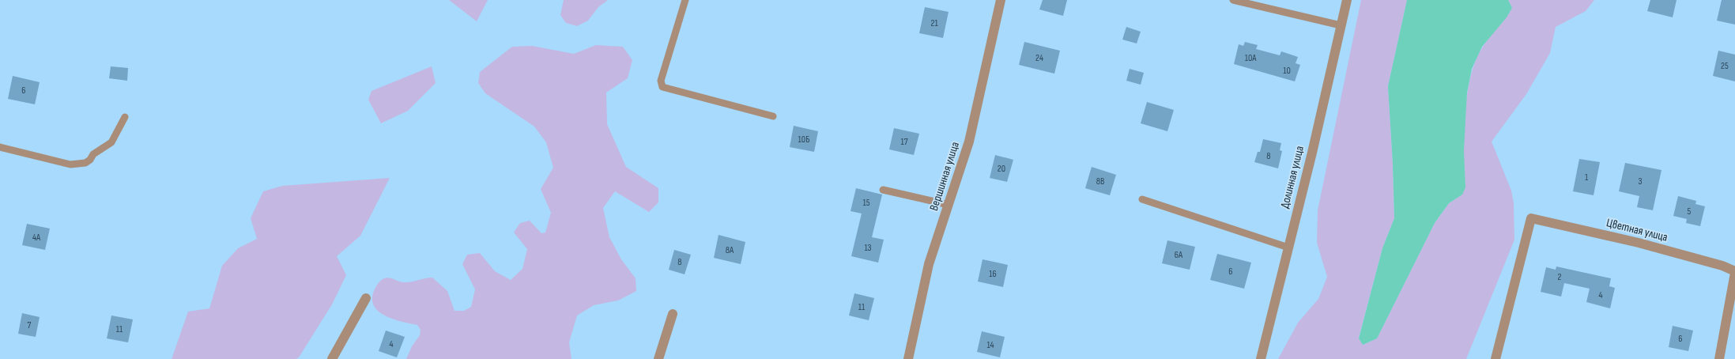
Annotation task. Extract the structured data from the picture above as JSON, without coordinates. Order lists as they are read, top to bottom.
{
  "streets": {
    "street": ["Вершинная улица", "Долинная улица", "Цветная улица"]
  },
  "house_numbers": [
    "21",
    "24",
    "10А",
    "25",
    "10",
    "6",
    "10Б",
    "17",
    "8",
    "20",
    "1",
    "8В",
    "3",
    "15",
    "5",
    "4А",
    "13",
    "8А",
    "6А",
    "8",
    "6",
    "16",
    "2",
    "4",
    "11",
    "7",
    "11",
    "6",
    "4",
    "14"
  ]
}
